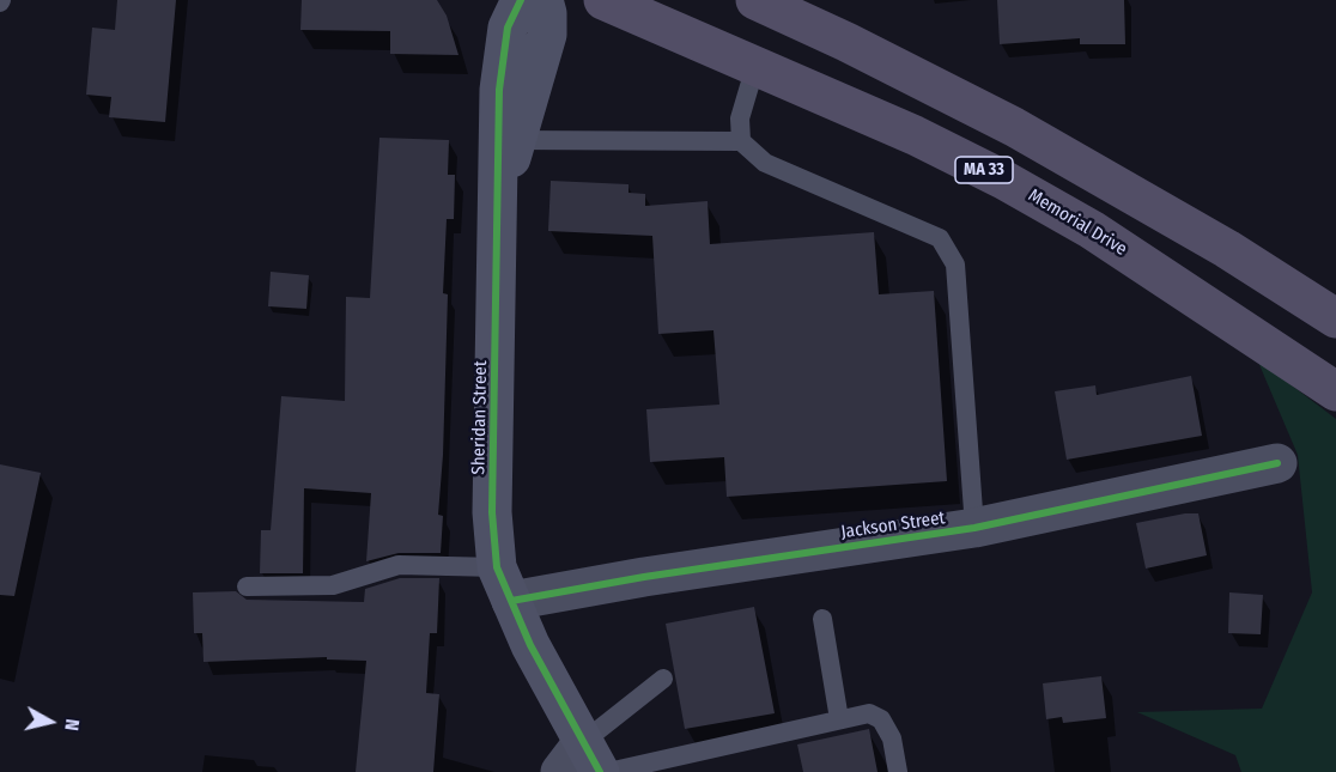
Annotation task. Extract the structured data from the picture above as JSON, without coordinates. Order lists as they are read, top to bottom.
{
  "streets": {
    "main road": ["MA 33", "Memorial Drive"],
    "street": ["Sheridan Street", "Jackson Street"]
  },
  "crossings": [
    ["Sheridan Street", "Jackson Street"]
  ],
  "north": "right"
}
